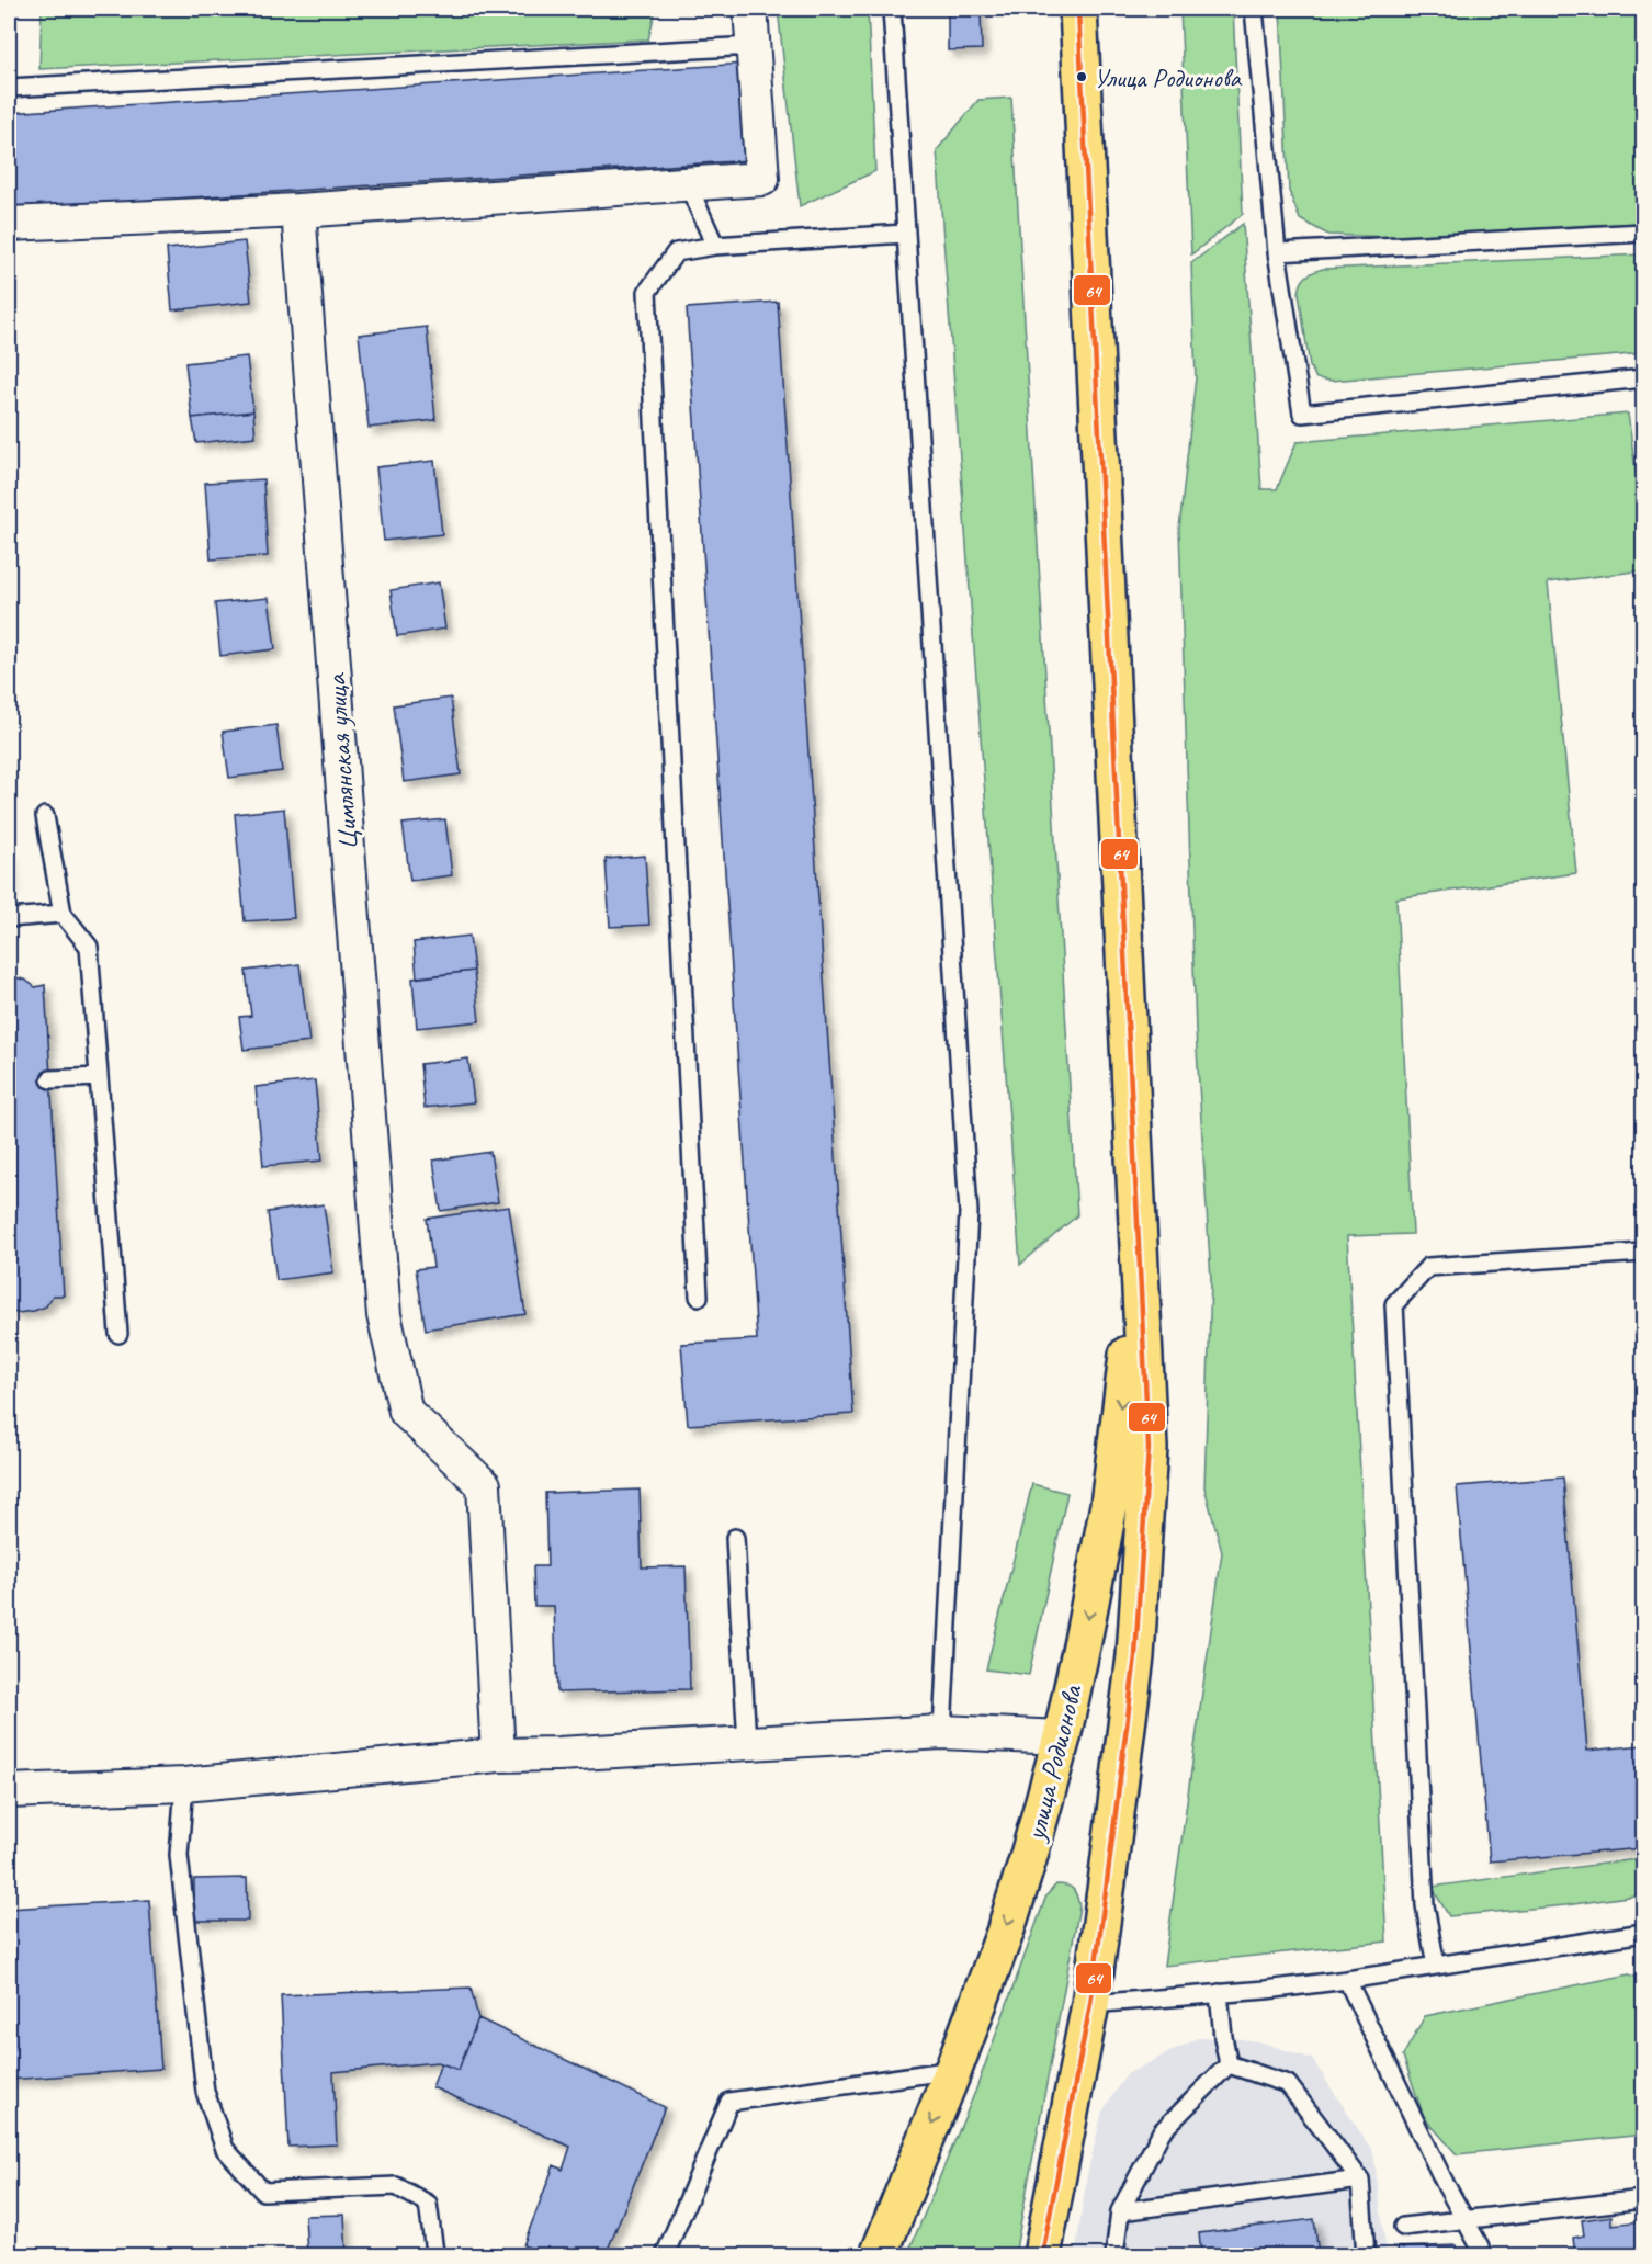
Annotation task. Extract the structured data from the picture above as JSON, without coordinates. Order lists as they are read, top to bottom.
{
  "streets": {
    "main road": ["улица Родионова"],
    "street": ["Цимлянская улица"]
  },
  "places": ["Улица Родионова"],
  "lines": ["transit line 64"]
}
